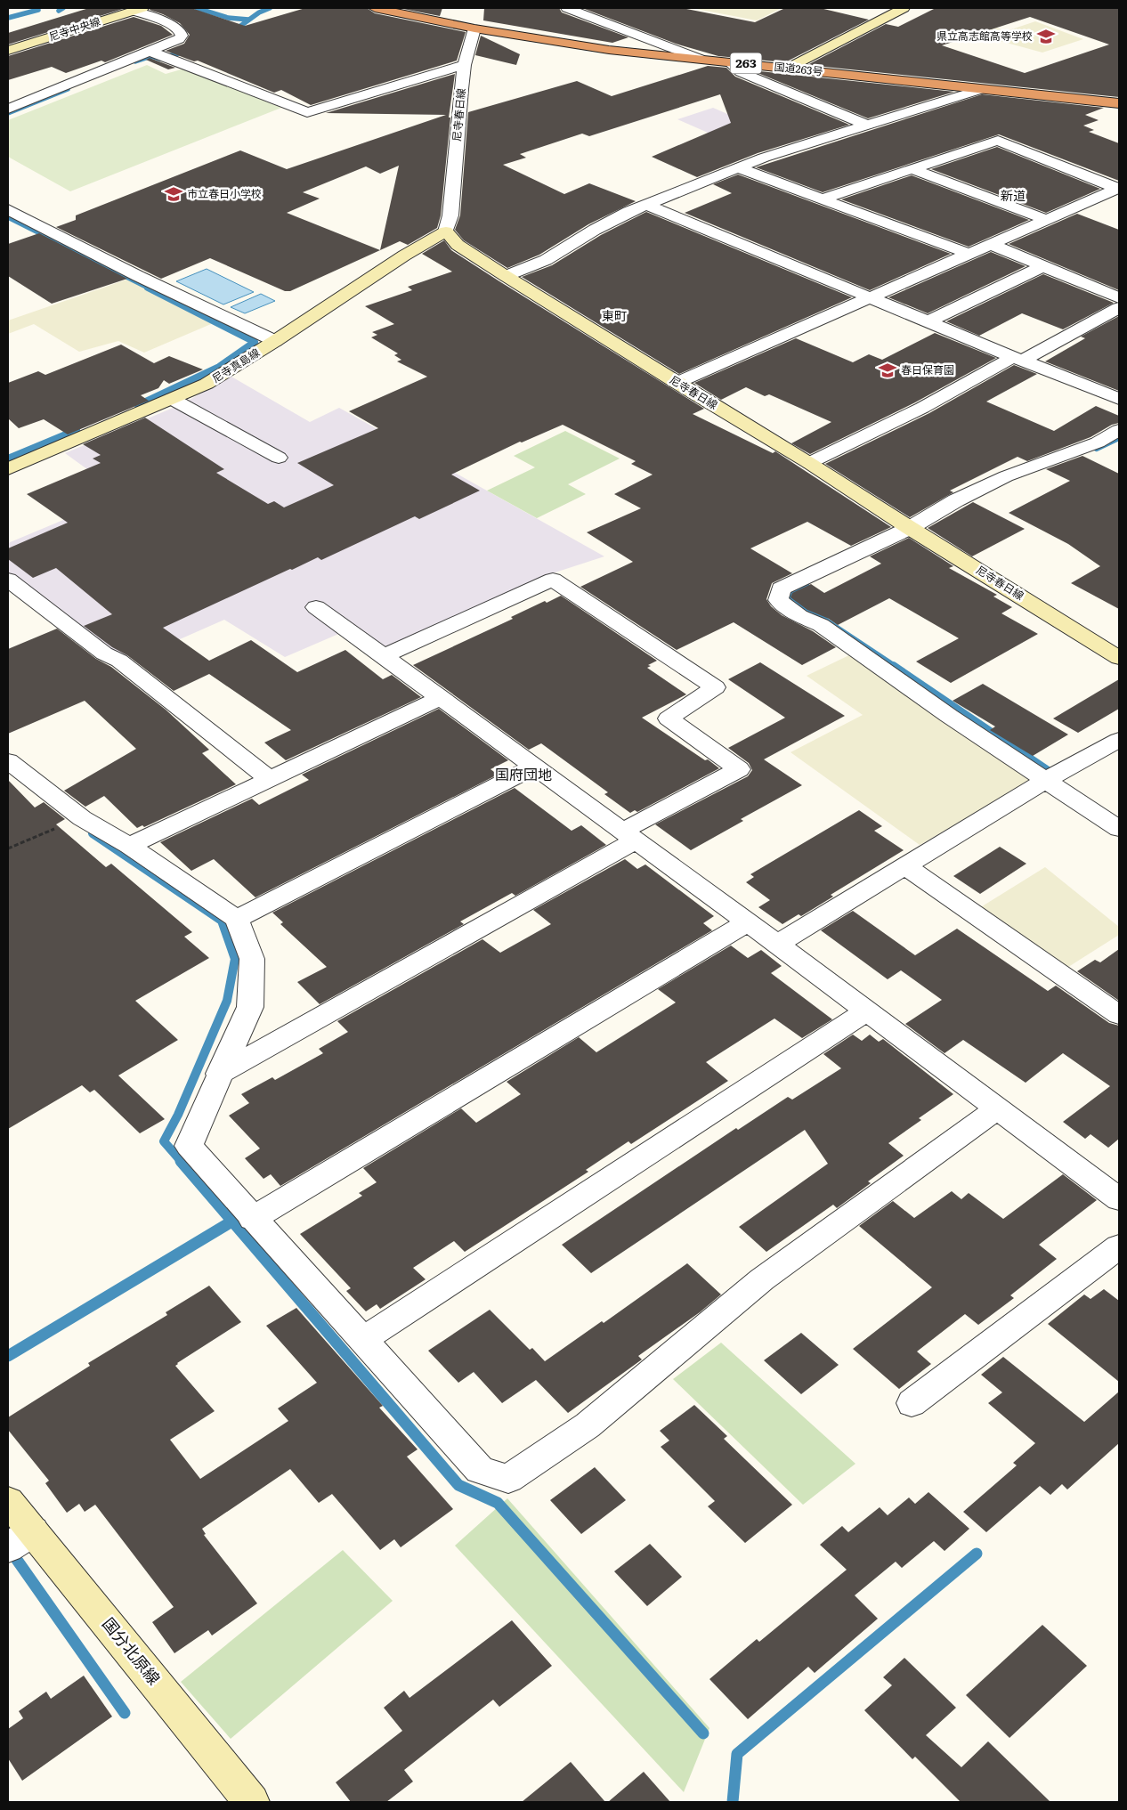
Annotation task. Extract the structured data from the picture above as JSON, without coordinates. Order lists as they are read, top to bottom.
{
  "streets": {
    "highway": ["263", "国道263号"],
    "street": [
      "尼寺中央線",
      "尼寺春日線",
      "尼寺真島線",
      "国分北原線"
    ]
  },
  "crossings": [
    ["国道263号", "尼寺春日線"],
    ["尼寺春日線", "尼寺真島線"]
  ],
  "districts": ["新道", "東町", "国府団地"],
  "places": {
    "school or university": ["県立高志館高等学校", "市立春日小学校", "春日保育園"]
  }
}
